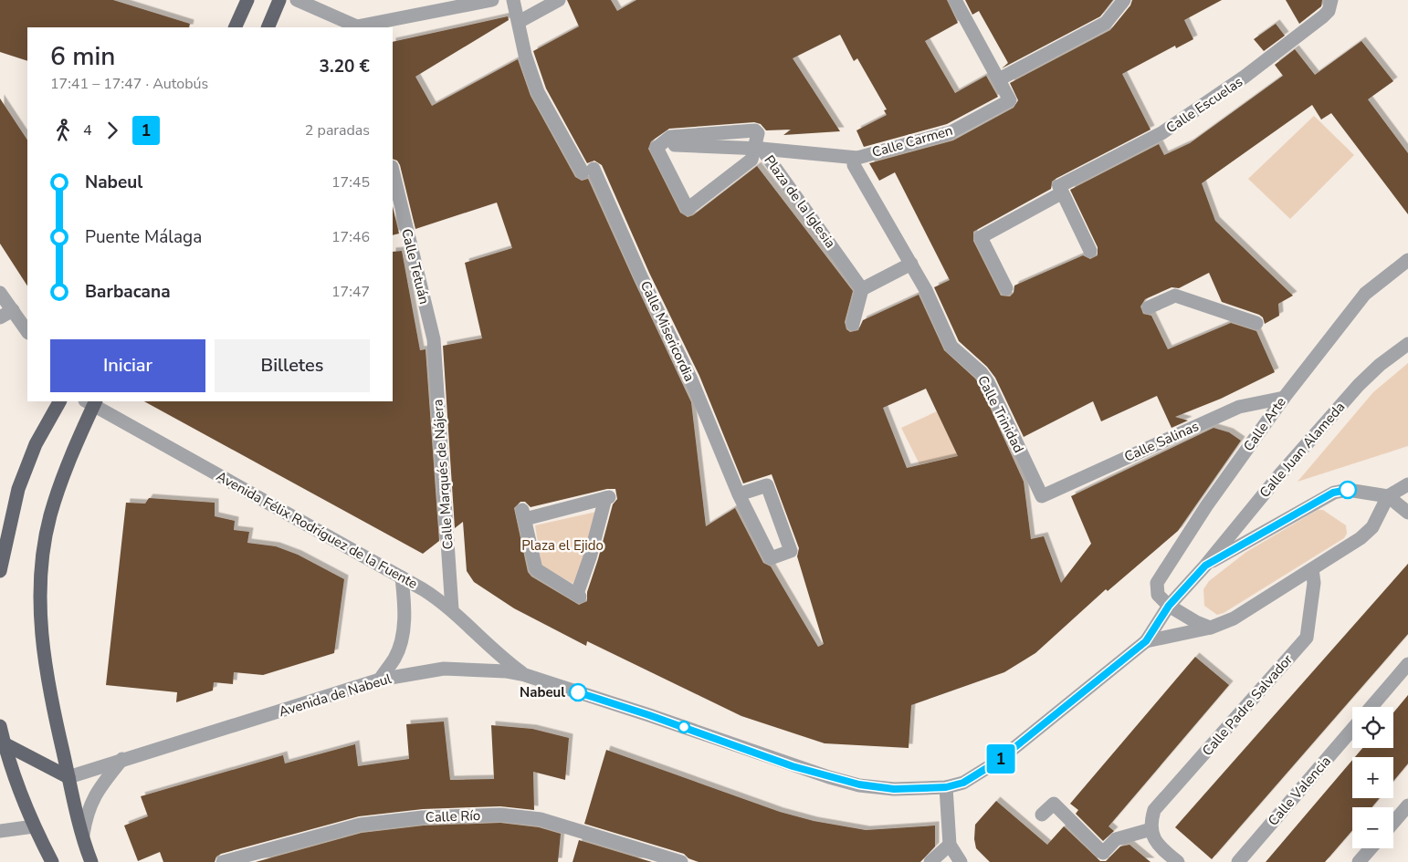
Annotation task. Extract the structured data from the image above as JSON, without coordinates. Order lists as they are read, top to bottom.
{
  "streets": {
    "street": [
      "Calle Escuelas",
      "Calle Carmen",
      "Plaza de la Iglesia",
      "Calle Tetuán",
      "Calle Misericordia",
      "Calle Trinidad",
      "Calle Arte",
      "Calle Salinas",
      "Calle Juan Alameda",
      "Calle Marqués de Nájera",
      "Avenida Félix Rodríguez de la Fuente",
      "Avenida de Nabeul",
      "Calle Padre Salvador",
      "Calle Valencia",
      "Calle Río"
    ]
  },
  "crossings": [
    ["Calle Carmen", "Plaza de la Iglesia"],
    ["Calle Tetuán", "Calle Marqués de Nájera"],
    ["Calle Trinidad", "Calle Salinas"],
    ["Calle Arte", "Calle Salinas"],
    ["Calle Marqués de Nájera", "Avenida Félix Rodríguez de la Fuente"],
    ["Avenida Félix Rodríguez de la Fuente", "Avenida de Nabeul"]
  ],
  "parks": ["Plaza el Ejido"],
  "places": ["Nabeul"],
  "lines": ["bus line 1"],
  "page": {
    "on_map": "1",
    "heading": ["6 min", "17:41 – 17:47 · Autobús", "3.20 €"],
    "legs": ["4", "1", "2 paradas"],
    "list": [
      {
        "name": "Nabeul",
        "value": "17:45"
      },
      {
        "name": "Puente Málaga",
        "value": "17:46"
      },
      {
        "name": "Barbacana",
        "value": "17:47"
      }
    ],
    "buttons": ["Iniciar", "Billetes"],
    "map_buttons": ["+", "−"]
  }
}
